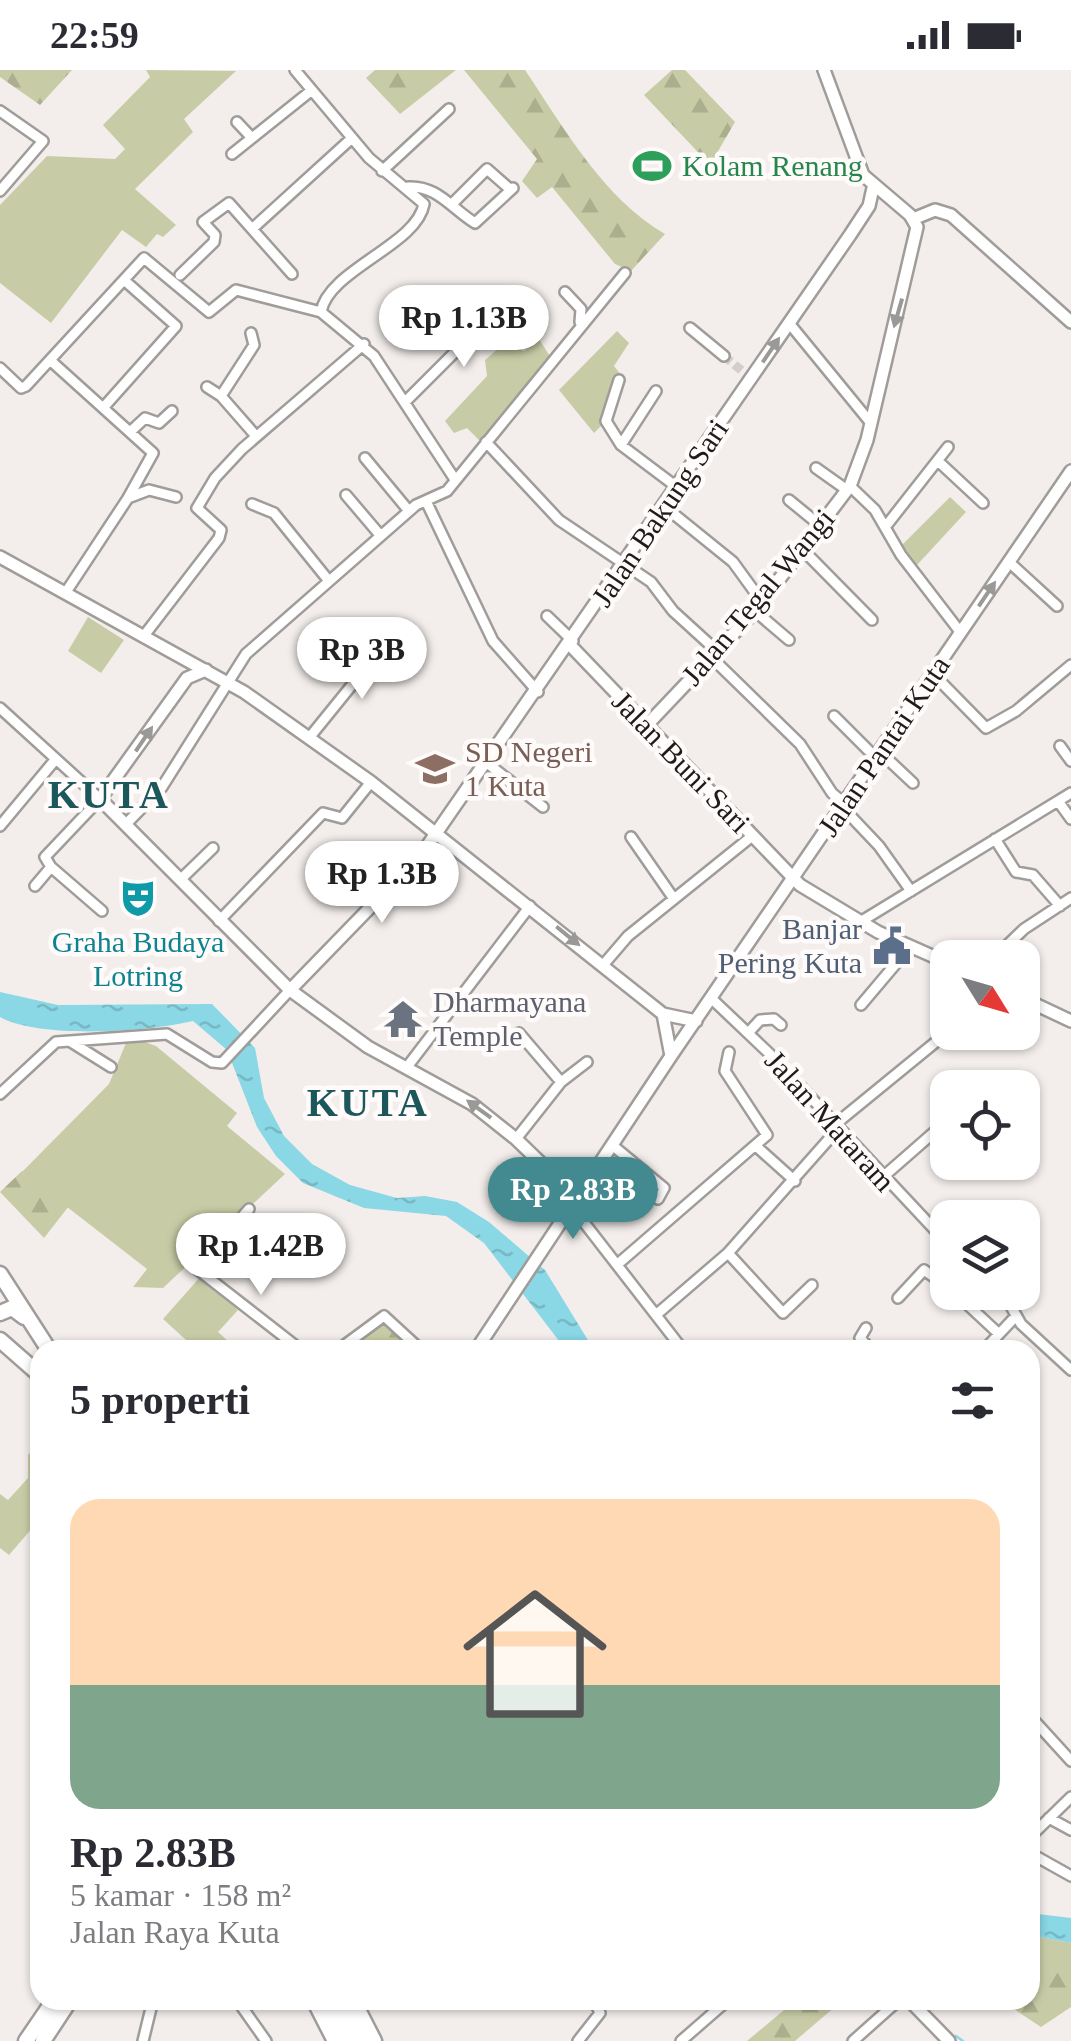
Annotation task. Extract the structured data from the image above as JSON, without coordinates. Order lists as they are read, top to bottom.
{
  "streets": {
    "main road": [
      "Jalan Bakung Sari",
      "Jalan Tegal Wangi",
      "Jalan Pantai Kuta",
      "Jalan Buni Sari"
    ],
    "street": ["Jalan Mataram"]
  },
  "crossings": [
    ["Jalan Bakung Sari", "Jalan Buni Sari"],
    ["Jalan Tegal Wangi", "Jalan Buni Sari"],
    ["Jalan Pantai Kuta", "Jalan Buni Sari"],
    ["Jalan Pantai Kuta", "Jalan Mataram"]
  ],
  "districts": ["KUTA", "KUTA"],
  "places": {
    "sports": ["Kolam Renang"],
    "school or university": ["SD Negeri 1 Kuta"],
    "theatre": ["Graha Budaya Lotring"],
    "public building": ["Banjar Pering Kuta"],
    "temple": ["Dharmayana Temple"]
  },
  "north": "bottom right",
  "page": {
    "status": "22:59",
    "price": [
      "Rp 1.13B",
      "Rp 3B",
      "Rp 1.3B",
      "Rp 2.83B",
      "Rp 1.42B"
    ],
    "heading": "5 properti",
    "list": [
      {
        "name": "Rp 2.83B",
        "note": "5 kamar · 158 m² · Jalan Raya Kuta"
      }
    ]
  }
}
